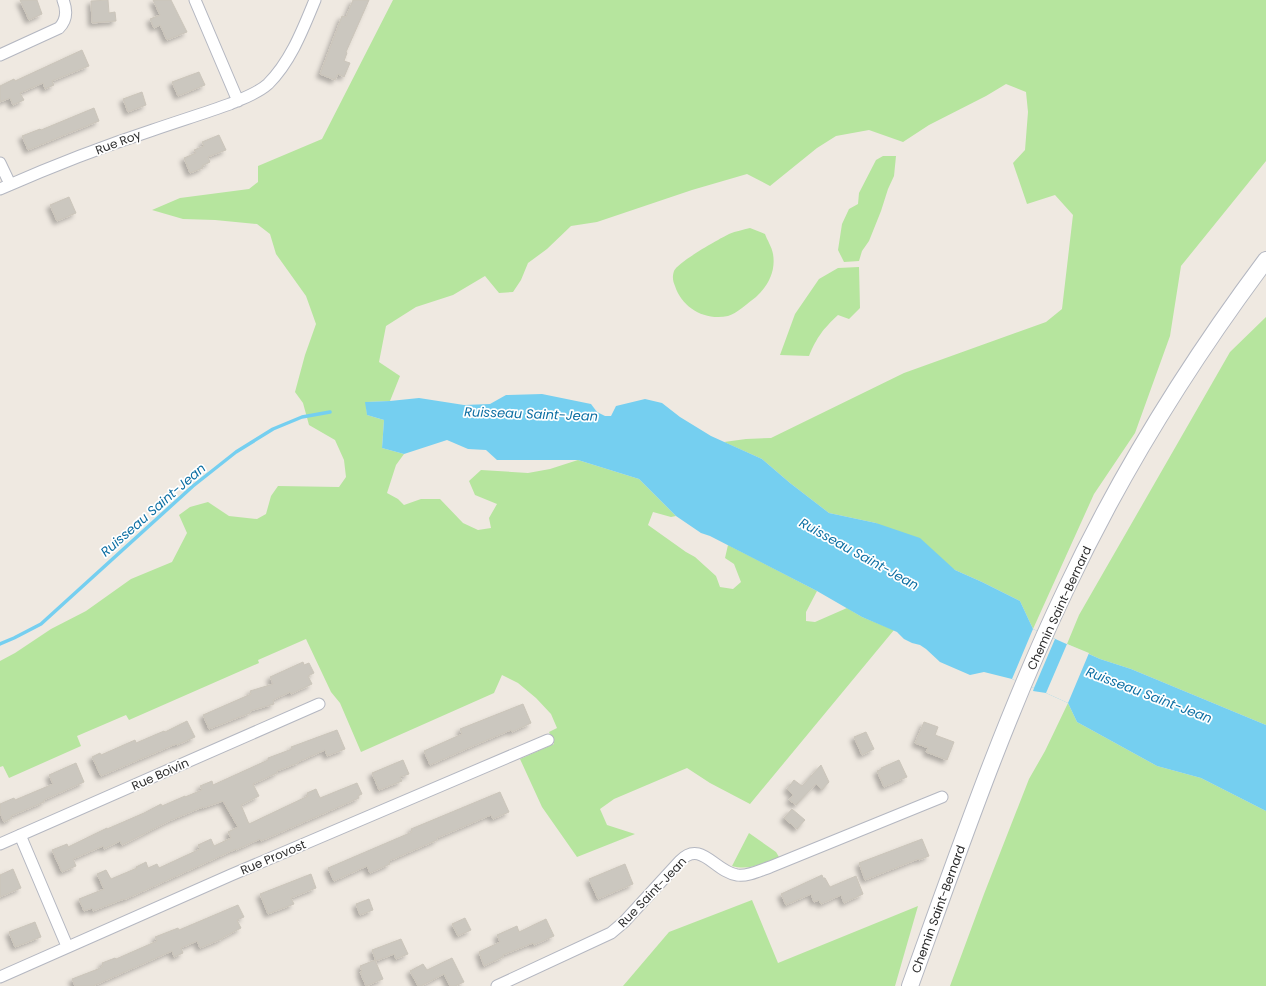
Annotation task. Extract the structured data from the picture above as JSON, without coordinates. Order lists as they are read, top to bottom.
{
  "streets": {
    "street": [
      "Rue Roy",
      "Chemin Saint-Bernard",
      "Rue Boivin",
      "Rue Provost",
      "Rue Saint-Jean"
    ]
  },
  "water": ["Ruisseau Saint-Jean"]
}
